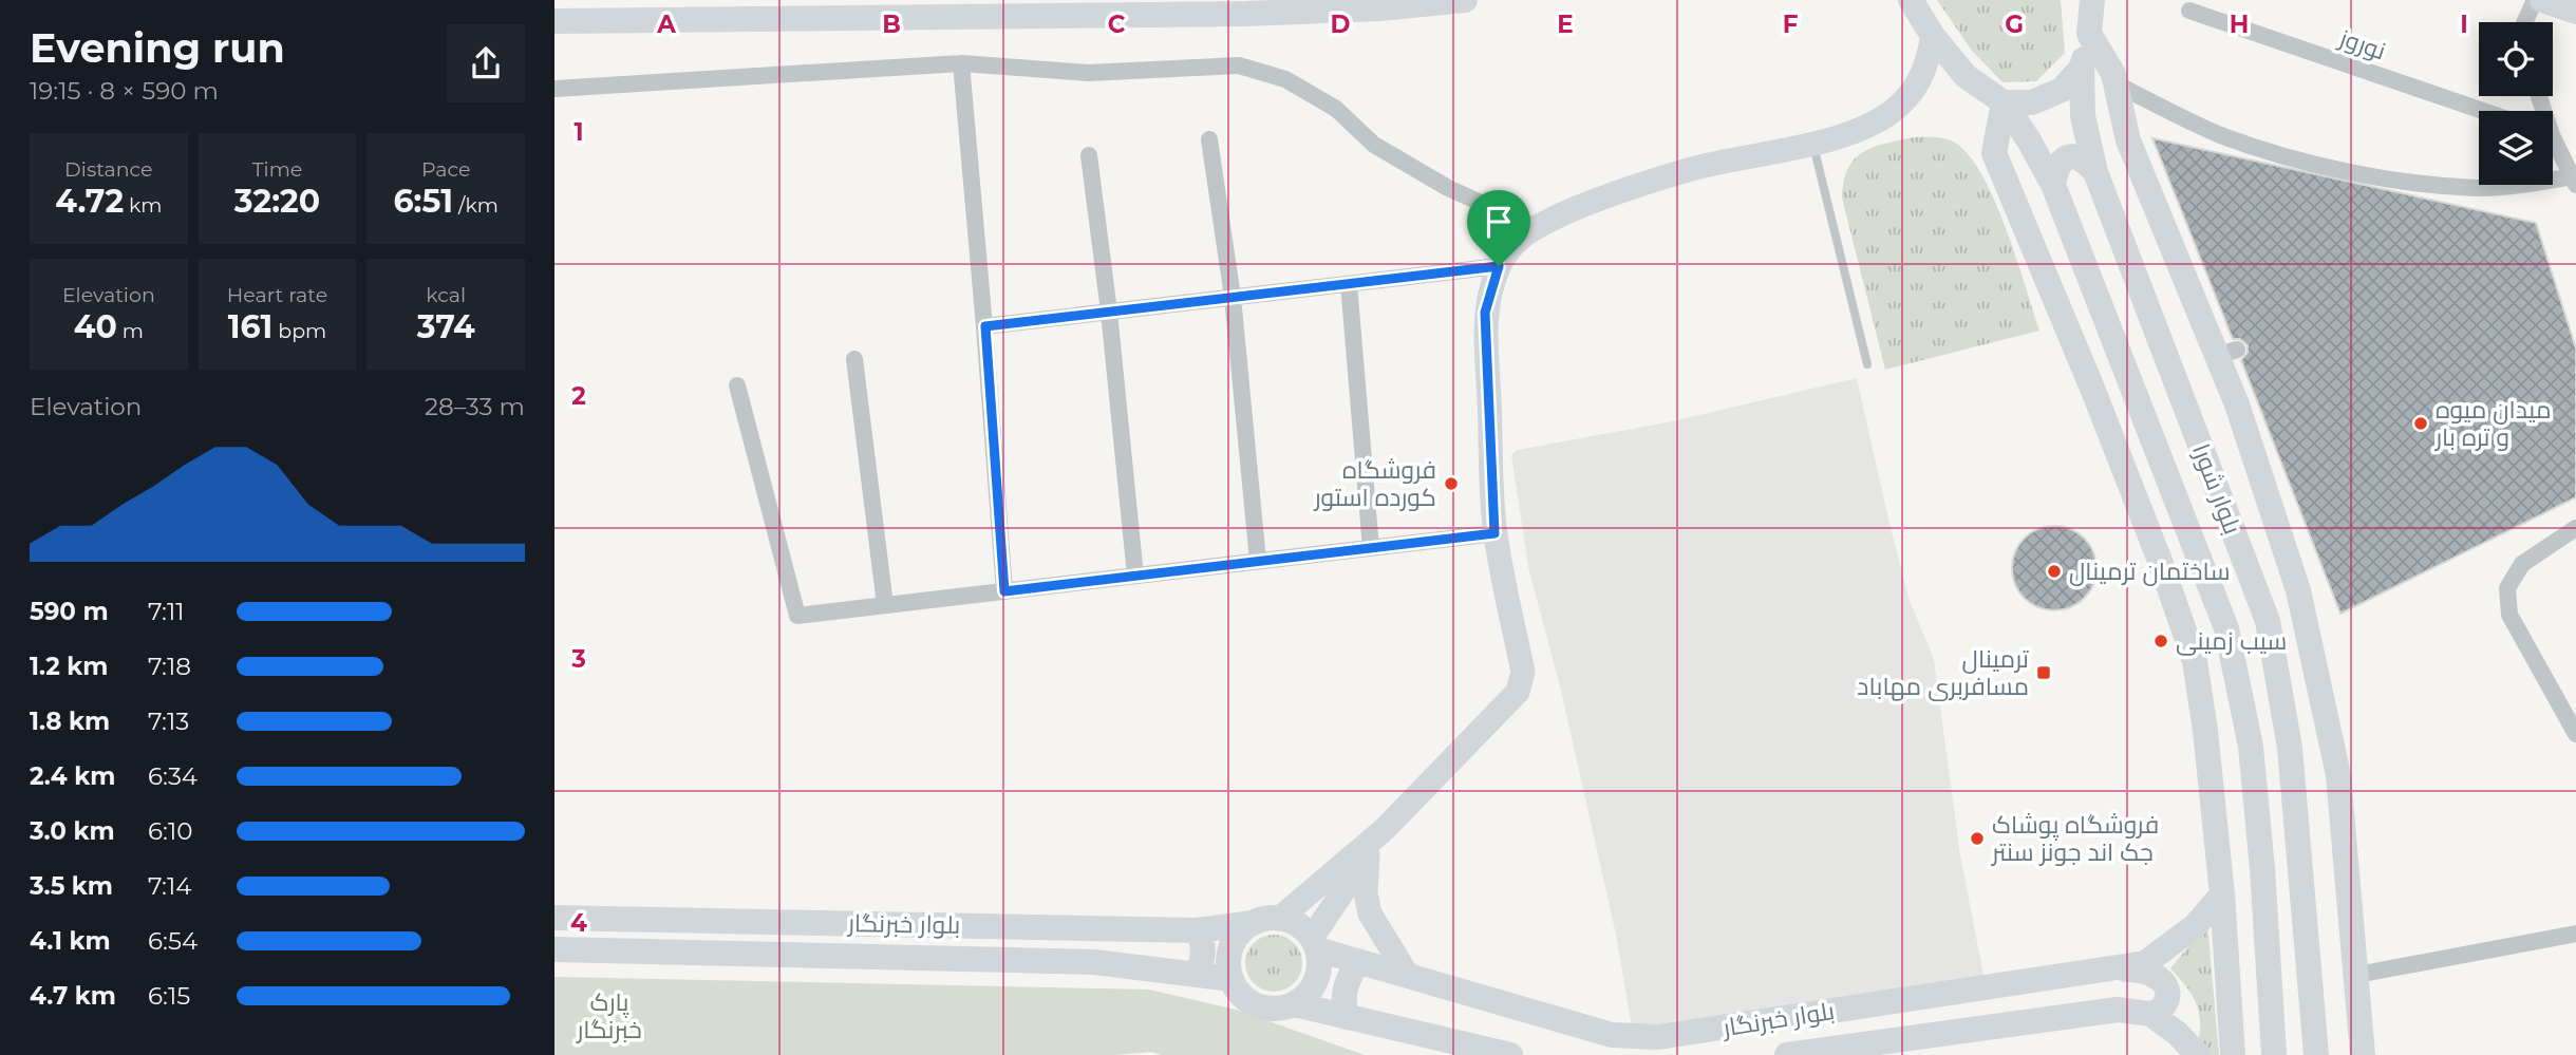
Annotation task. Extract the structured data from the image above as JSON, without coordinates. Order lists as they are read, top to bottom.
{
  "streets": {
    "main road": ["بلوار شورا", "بلوار خبرنگار"],
    "street": ["نوروز"]
  },
  "parks": ["پارک خبرنگار"],
  "places": {
    "other": [
      "میدان میوه و تره بار",
      "فروشگاه کورده استور",
      "ساختمان ترمینال",
      "سیب زمینی",
      "فروشگاه پوشاک جک اند جونز سنتر"
    ],
    "transit": ["ترمینال مسافربری مهاباد"]
  },
  "page": {
    "heading": ["Evening run", "19:15 · 8 × 590 m"],
    "stats": [
      ["Distance", "4.72 km"],
      ["Time", "32:20"],
      ["Pace", "6:51 /km"],
      ["Elevation", "40 m"],
      ["Heart rate", "161 bpm"],
      ["kcal", "374"]
    ],
    "chart": ["Elevation", "28–33 m"],
    "list": [
      {
        "name": "590 m",
        "note": "7:11"
      },
      {
        "name": "1.2 km",
        "note": "7:18"
      },
      {
        "name": "1.8 km",
        "note": "7:13"
      },
      {
        "name": "2.4 km",
        "note": "6:34"
      },
      {
        "name": "3.0 km",
        "note": "6:10"
      },
      {
        "name": "3.5 km",
        "note": "7:14"
      },
      {
        "name": "4.1 km",
        "note": "6:54"
      },
      {
        "name": "4.7 km",
        "note": "6:15"
      }
    ]
  },
  "grid": {
    "columns": [
      "A",
      "B",
      "C",
      "D",
      "E",
      "F",
      "G",
      "H",
      "I"
    ],
    "rows": [
      "1",
      "2",
      "3",
      "4"
    ]
  }
}
